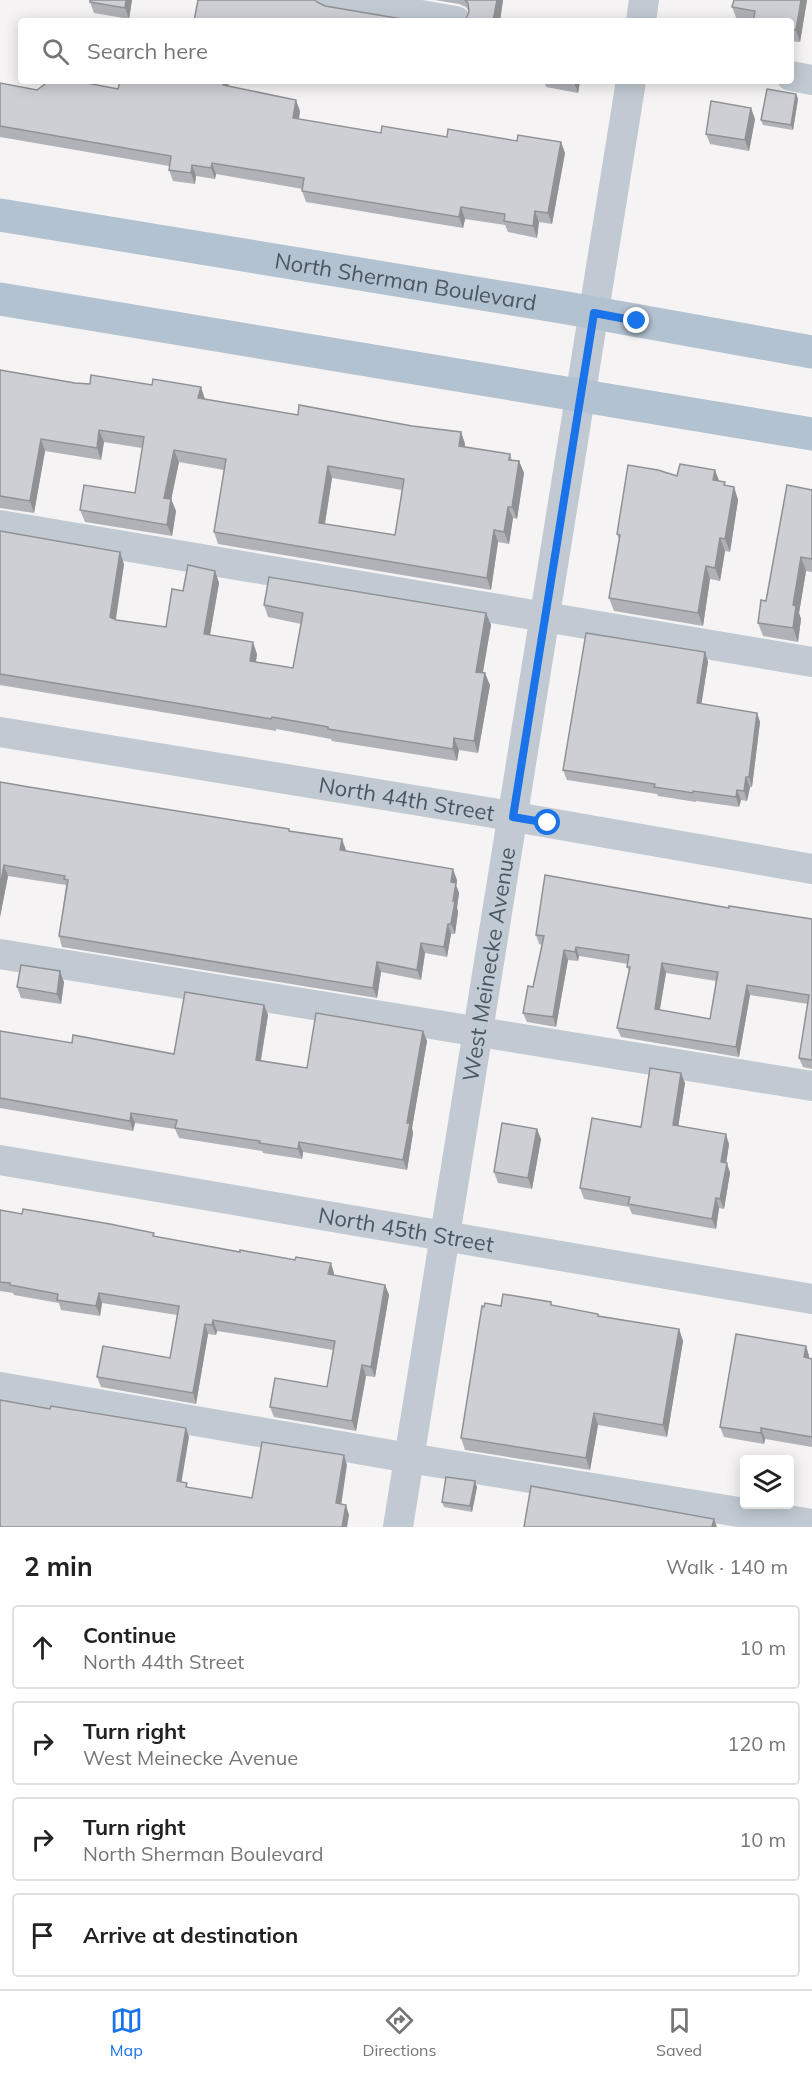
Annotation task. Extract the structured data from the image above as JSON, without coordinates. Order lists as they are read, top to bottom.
{
  "streets": {
    "main road": ["North Sherman Boulevard"],
    "street": ["North 44th Street", "West Meinecke Avenue", "North 45th Street"]
  },
  "crossings": [
    ["North Sherman Boulevard", "West Meinecke Avenue"],
    ["North 44th Street", "West Meinecke Avenue"],
    ["West Meinecke Avenue", "North 45th Street"]
  ],
  "page": {
    "search": "Search here",
    "heading": ["2 min", "Walk · 140 m"],
    "list": [
      ["Continue", "North 44th Street", "10 m"],
      ["Turn right", "West Meinecke Avenue", "120 m"],
      ["Turn right", "North Sherman Boulevard", "10 m"],
      "Arrive at destination"
    ],
    "nav": ["Map", "Directions", "Saved"]
  }
}
